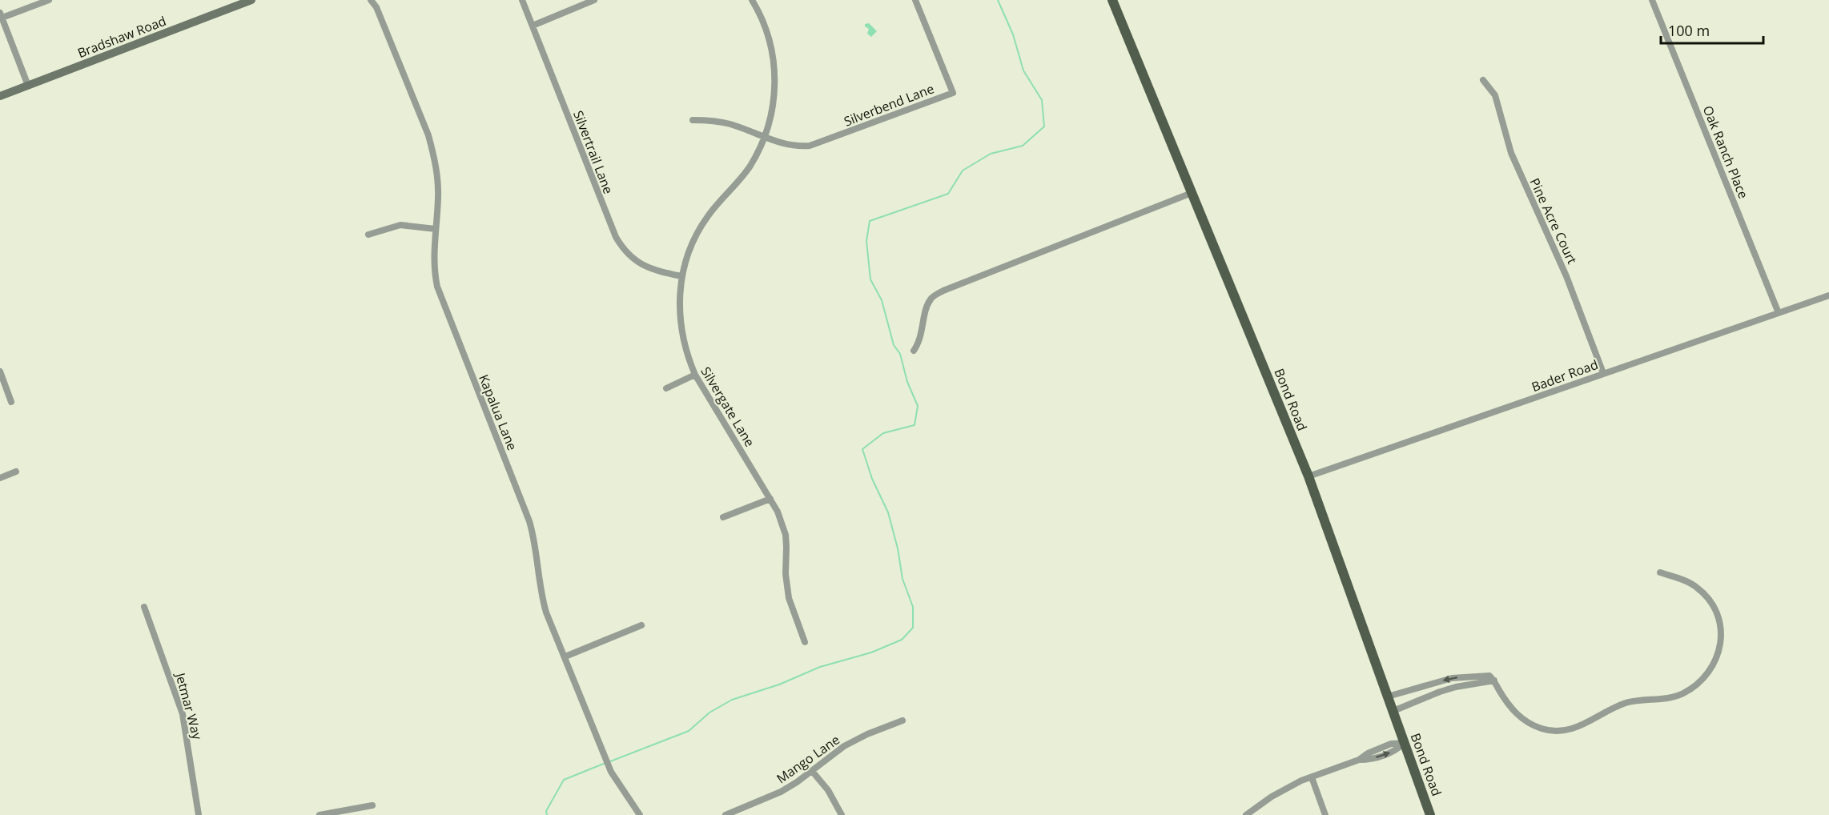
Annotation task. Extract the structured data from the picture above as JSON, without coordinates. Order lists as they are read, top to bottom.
{
  "streets": {
    "main road": ["Bradshaw Road", "Bond Road"],
    "street": [
      "Silverbend Lane",
      "Silvertrail Lane",
      "Oak Ranch Place",
      "Pine Acre Court",
      "Bader Road",
      "Silvergate Lane",
      "Kapalua Lane",
      "Jetmar Way",
      "Mango Lane"
    ]
  },
  "crossings": [
    ["Silverbend Lane", "Silvergate Lane"],
    ["Silvertrail Lane", "Silvergate Lane"],
    ["Oak Ranch Place", "Bader Road"],
    ["Pine Acre Court", "Bader Road"],
    ["Bader Road", "Bond Road"]
  ],
  "scale_bar": "100 m"
}
